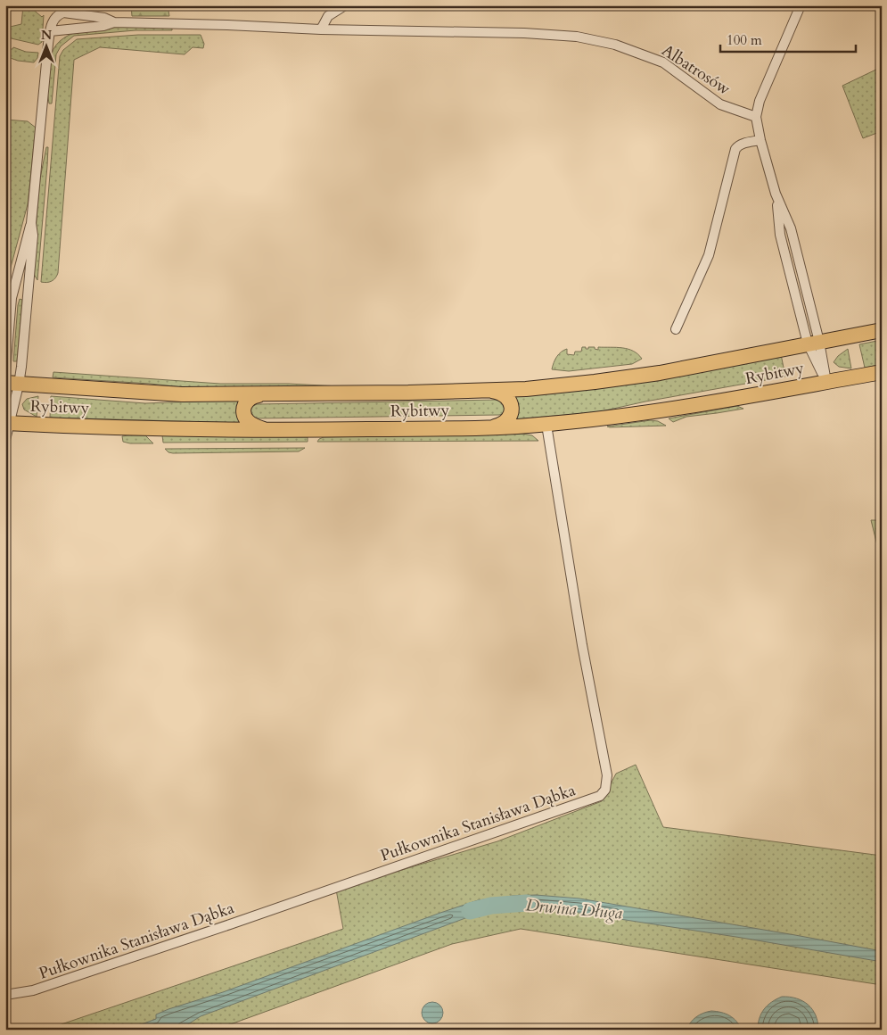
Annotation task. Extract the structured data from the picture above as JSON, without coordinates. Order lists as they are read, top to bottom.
{
  "streets": {
    "main road": ["Rybitwy"],
    "street": ["Albatrosów", "Pułkownika Stanisława Dąbka"]
  },
  "crossings": [
    ["Albatrosów", "Rybitwy"],
    ["Rybitwy", "Pułkownika Stanisława Dąbka"]
  ],
  "water": ["Drwina Długa"],
  "scale_bar": "100 m",
  "north": "top"
}
